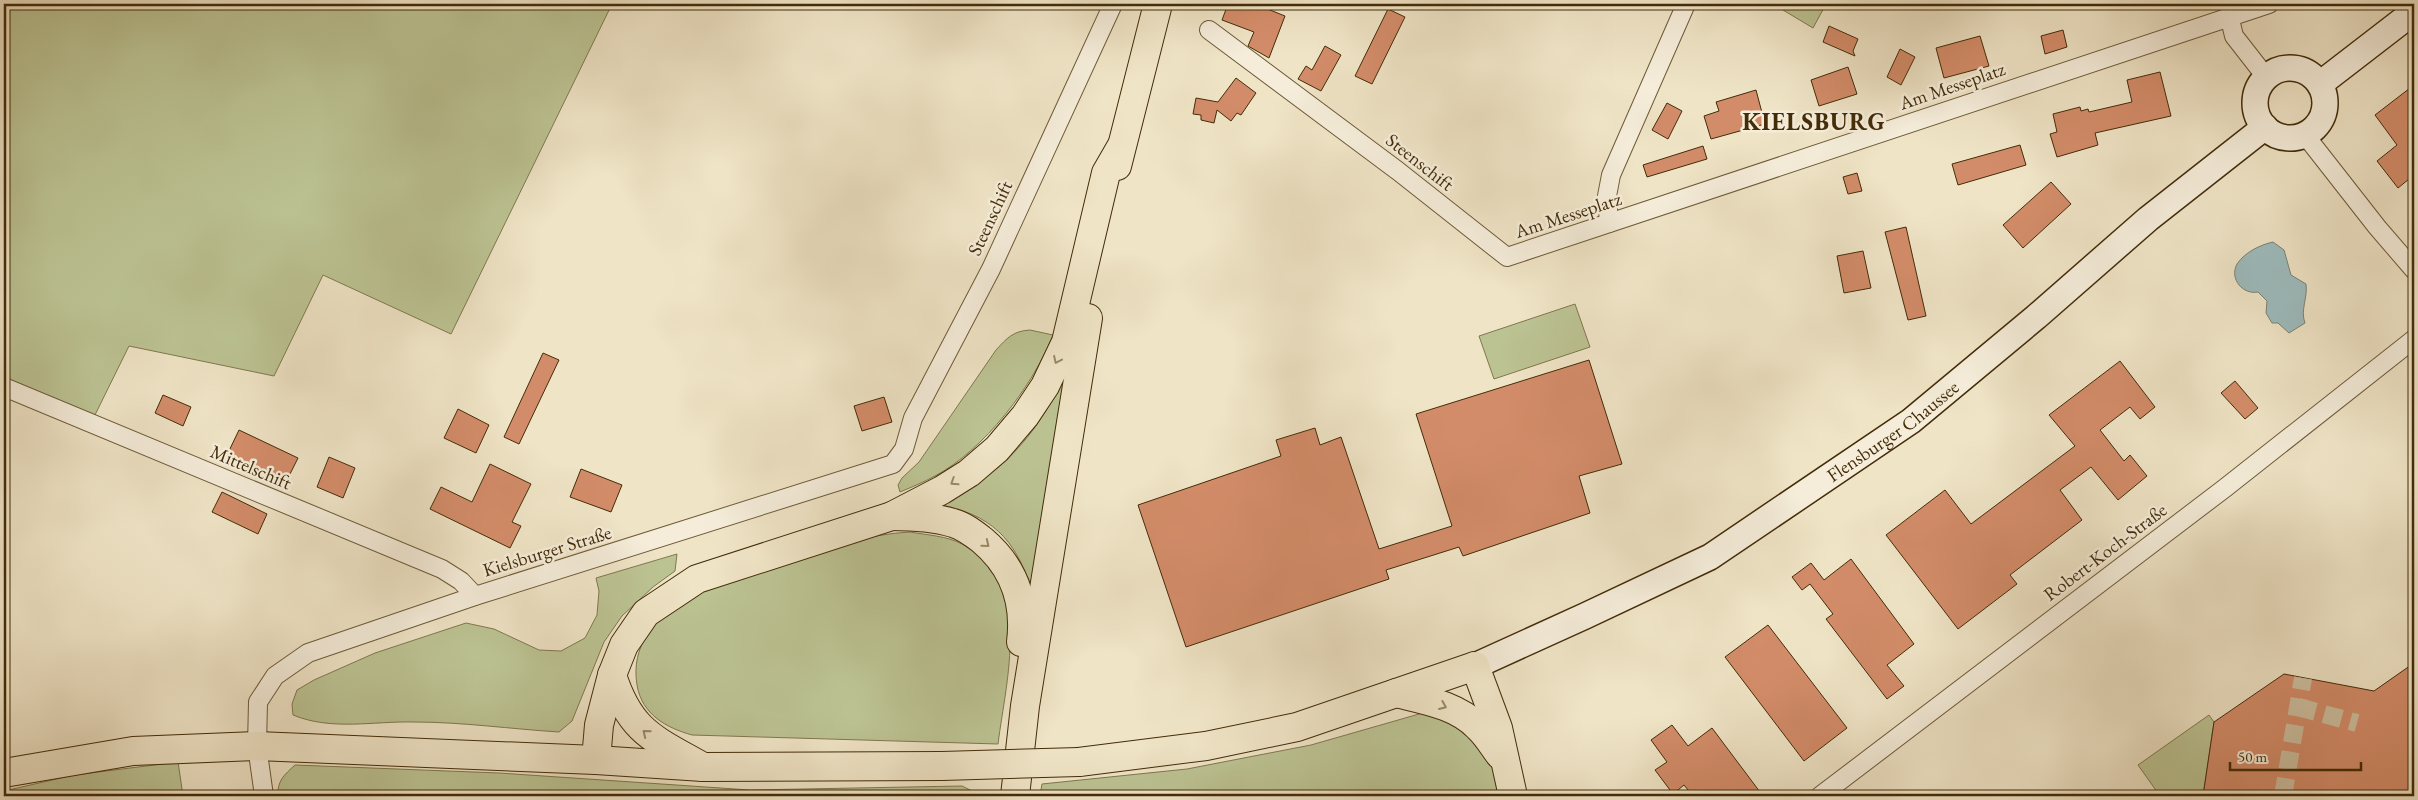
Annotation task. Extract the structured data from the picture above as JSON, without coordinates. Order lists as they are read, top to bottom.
{
  "streets": {
    "main road": ["Flensburger Chaussee"],
    "street": [
      "Am Messeplatz",
      "Steenschift",
      "Mittelschift",
      "Kielsburger Straße",
      "Robert-Koch-Straße"
    ]
  },
  "crossings": [
    ["Am Messeplatz", "Steenschift"],
    ["Steenschift", "Kielsburger Straße"],
    ["Mittelschift", "Kielsburger Straße"]
  ],
  "districts": ["KIELSBURG"],
  "scale_bar": "50 m"
}
